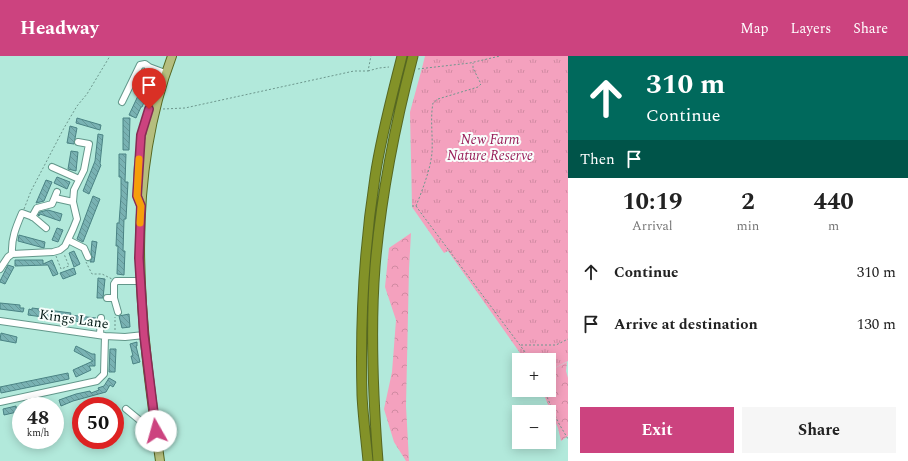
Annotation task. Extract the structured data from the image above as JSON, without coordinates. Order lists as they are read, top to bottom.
{
  "streets": {
    "street": ["Kings Lane"]
  },
  "parks": ["New Farm Nature Reserve"],
  "page": {
    "header": "Headway",
    "nav": ["Map", "Layers", "Share"],
    "turn": ["310 m", "Continue"],
    "then": "Then",
    "eta": [
      "10:19",
      "Arrival",
      "2",
      "min",
      "440",
      "m"
    ],
    "list": [
      {
        "name": "Continue",
        "value": "310 m"
      },
      {
        "name": "Arrive at destination",
        "value": "130 m"
      }
    ],
    "map_buttons": ["+", "−"],
    "speed": "48 km/h",
    "limit": "50",
    "buttons": ["Exit", "Share"]
  }
}
